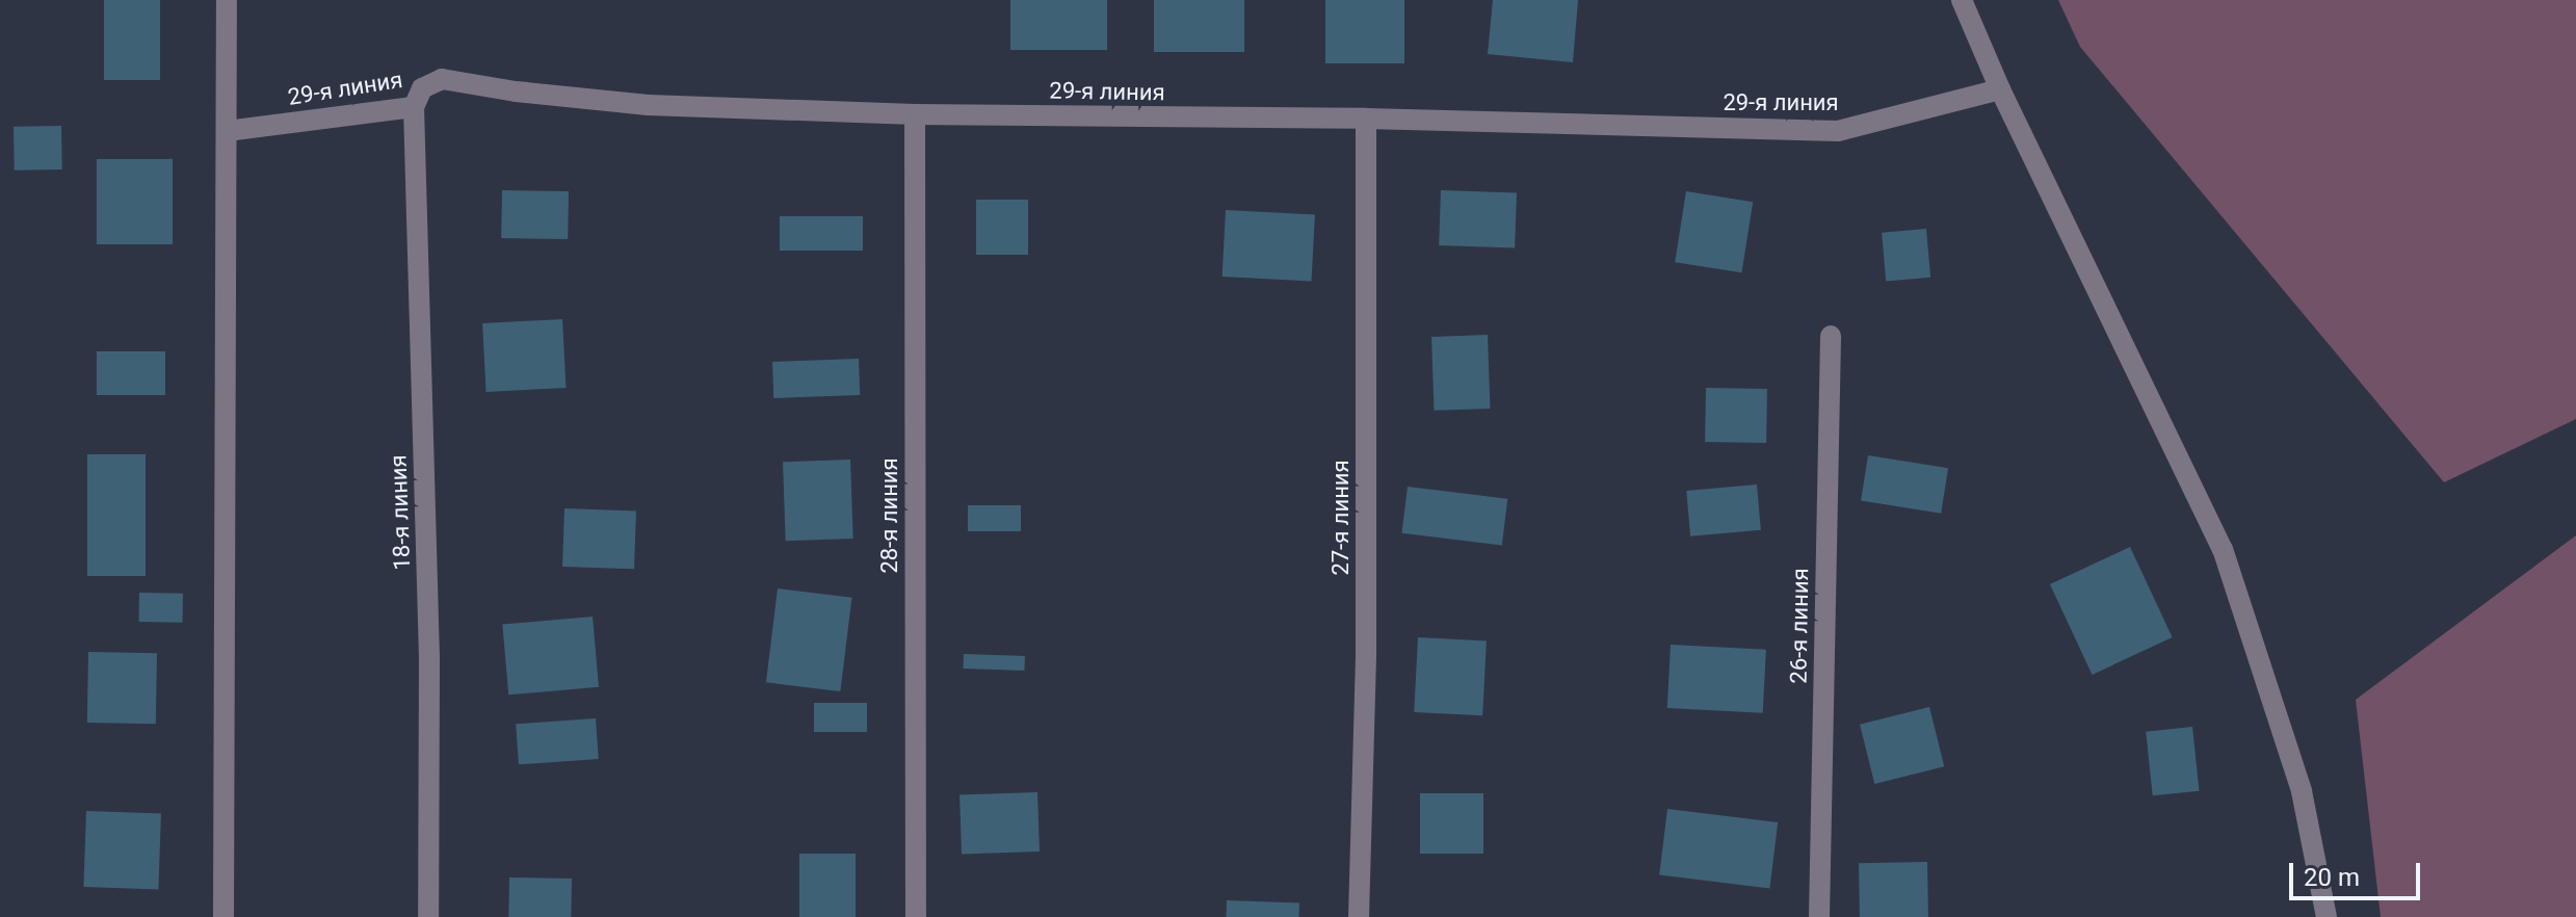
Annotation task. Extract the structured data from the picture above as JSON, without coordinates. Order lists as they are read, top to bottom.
{
  "streets": {
    "street": [
      "29-я линия",
      "18-я линия",
      "28-я линия",
      "27-я линия",
      "26-я линия"
    ]
  },
  "crossings": [
    ["29-я линия", "18-я линия"],
    ["29-я линия", "28-я линия"],
    ["29-я линия", "27-я линия"]
  ],
  "scale_bar": "20 m"
}
